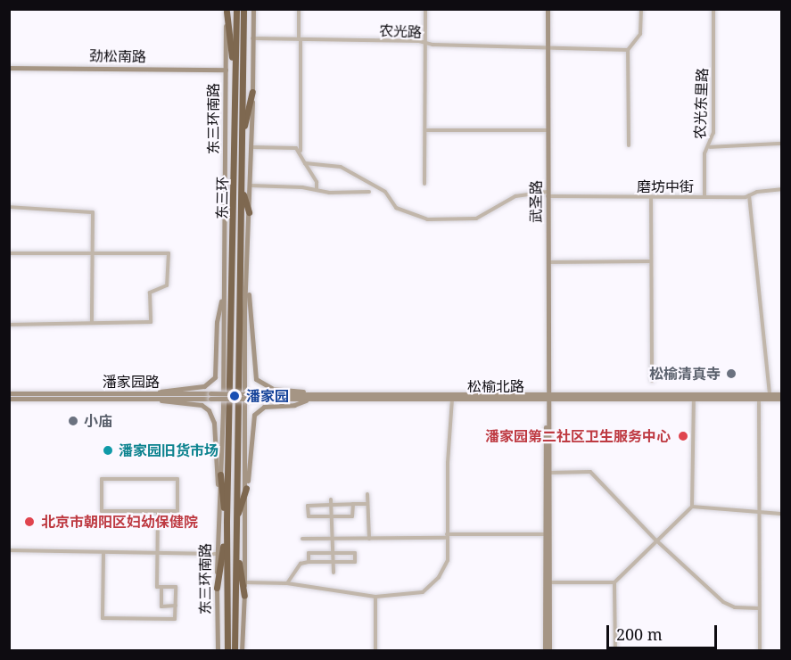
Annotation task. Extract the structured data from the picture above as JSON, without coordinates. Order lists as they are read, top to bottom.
{
  "streets": {
    "highway": ["东三环"],
    "street": [
      "农光路",
      "劲松南路",
      "农光东里路",
      "东三环南路",
      "磨坊中街",
      "武圣路",
      "潘家园路",
      "松榆北路"
    ]
  },
  "crossings": [
    ["农光路", "武圣路"],
    ["劲松南路", "东三环南路"],
    ["农光东里路", "磨坊中街"],
    ["磨坊中街", "武圣路"],
    ["武圣路", "松榆北路"],
    ["潘家园路", "松榆北路"]
  ],
  "places": [
    "松榆清真寺",
    "潘家园",
    "小庙",
    "潘家园第二社区卫生服务中心",
    "潘家园旧货市场",
    "北京市朝阳区妇幼保健院"
  ],
  "scale_bar": "200 m"
}
